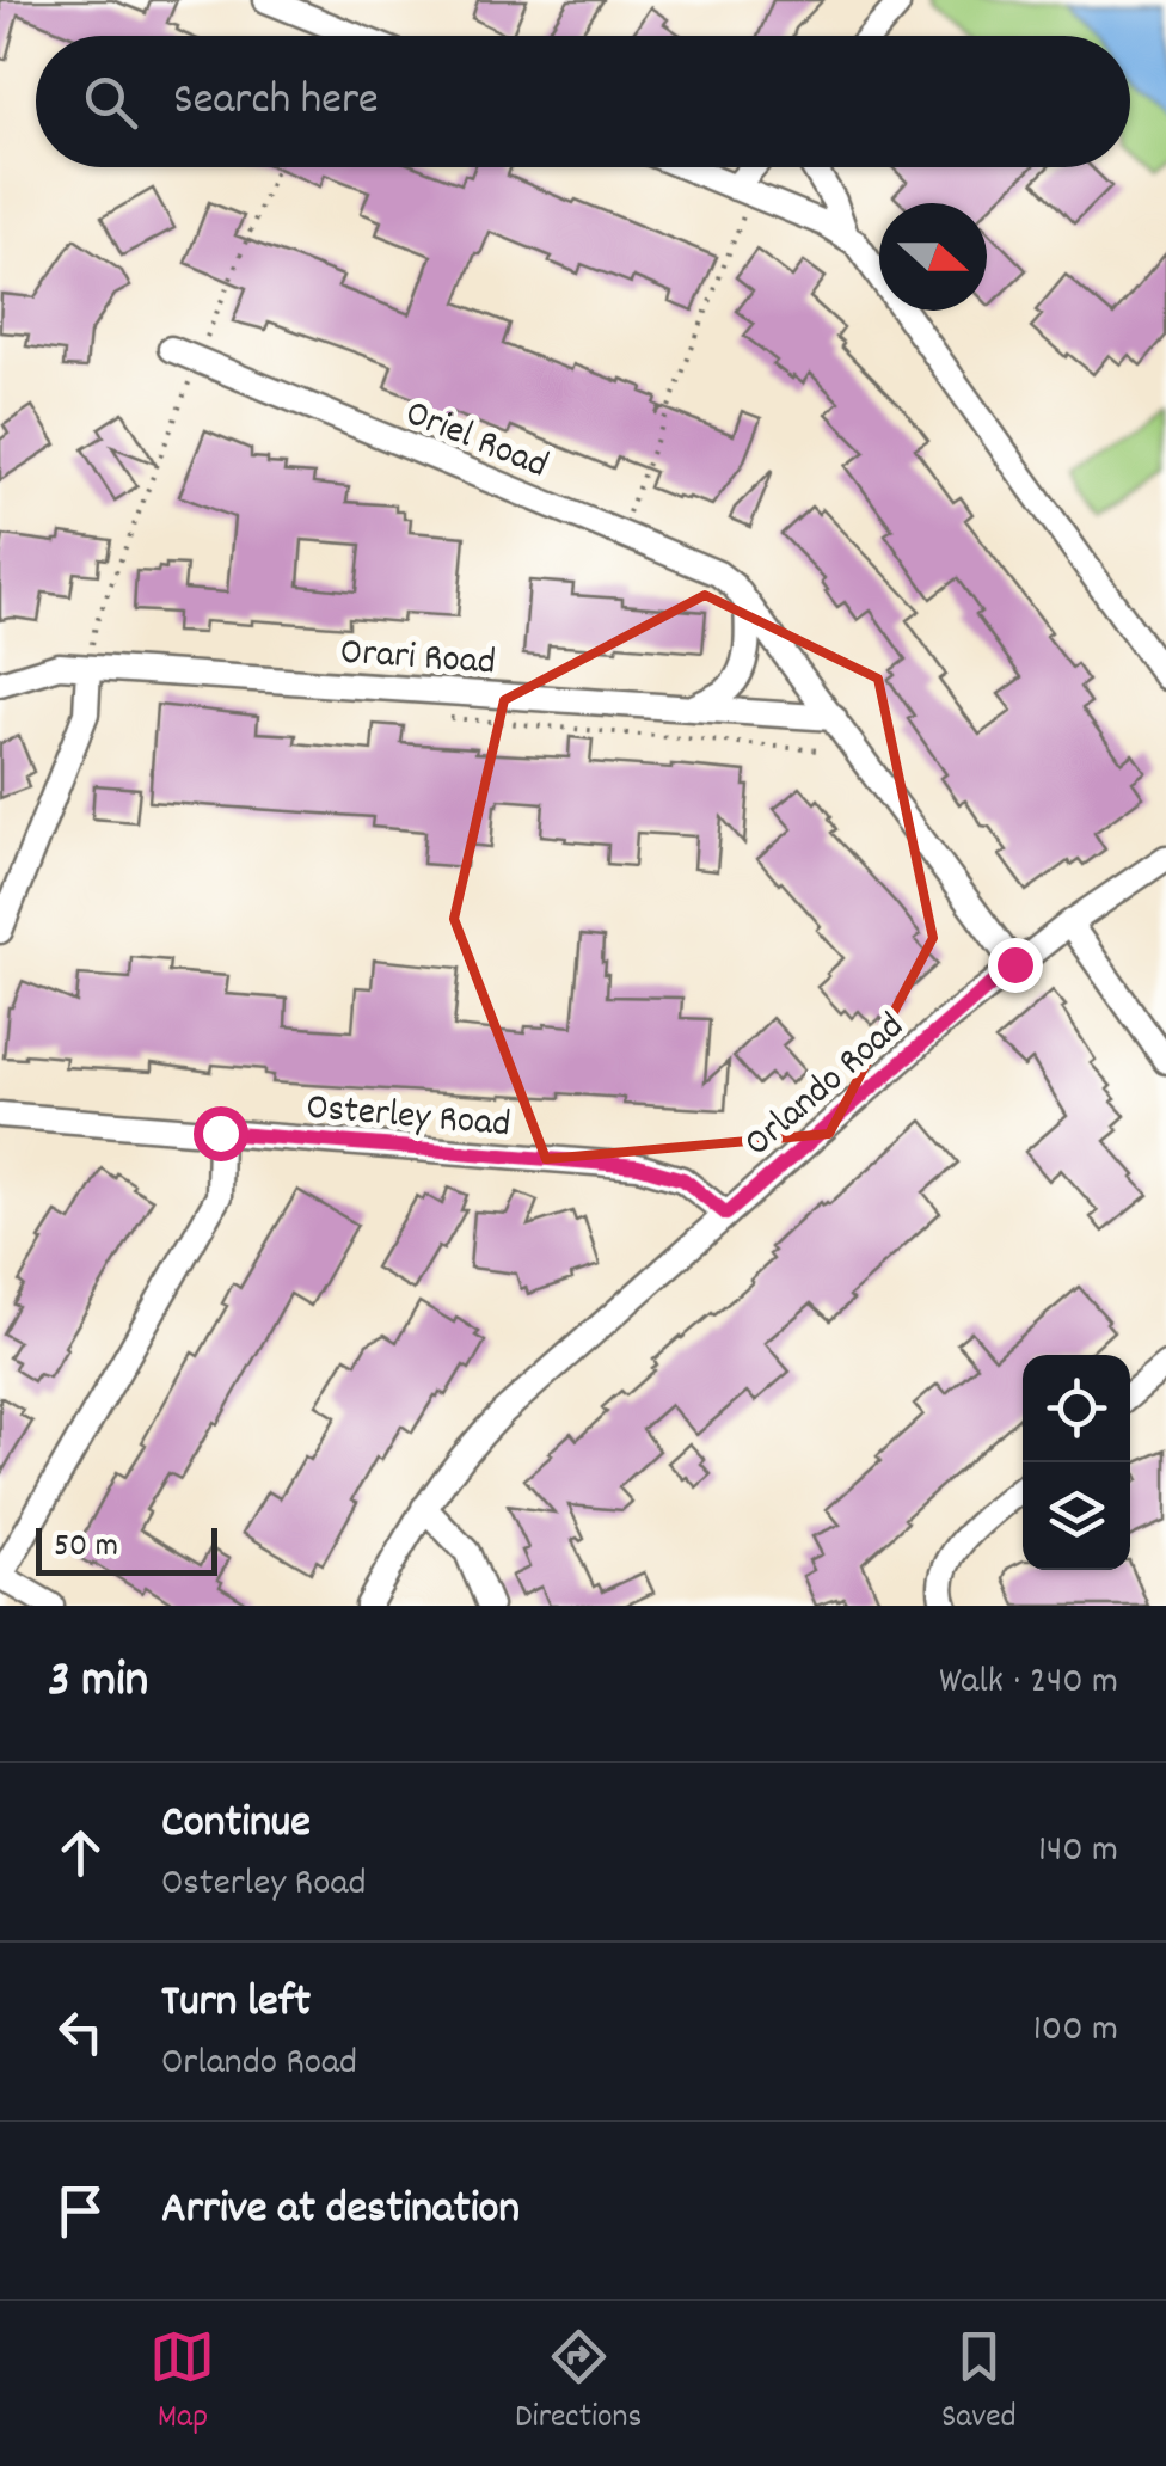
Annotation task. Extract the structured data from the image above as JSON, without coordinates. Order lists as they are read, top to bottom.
{
  "streets": {
    "street": [
      "Oriel Road",
      "Orari Road",
      "Orlando Road",
      "Osterley Road"
    ]
  },
  "crossings": [
    ["Oriel Road", "Orari Road"],
    ["Oriel Road", "Orlando Road"],
    ["Orlando Road", "Osterley Road"]
  ],
  "scale_bar": "50 m",
  "north": "right",
  "page": {
    "search": "Search here",
    "scale": "50 m",
    "heading": ["3 min", "Walk · 240 m"],
    "list": [
      ["Continue", "Osterley Road", "140 m"],
      ["Turn left", "Orlando Road", "100 m"],
      "Arrive at destination"
    ],
    "nav": ["Map", "Directions", "Saved"]
  }
}
